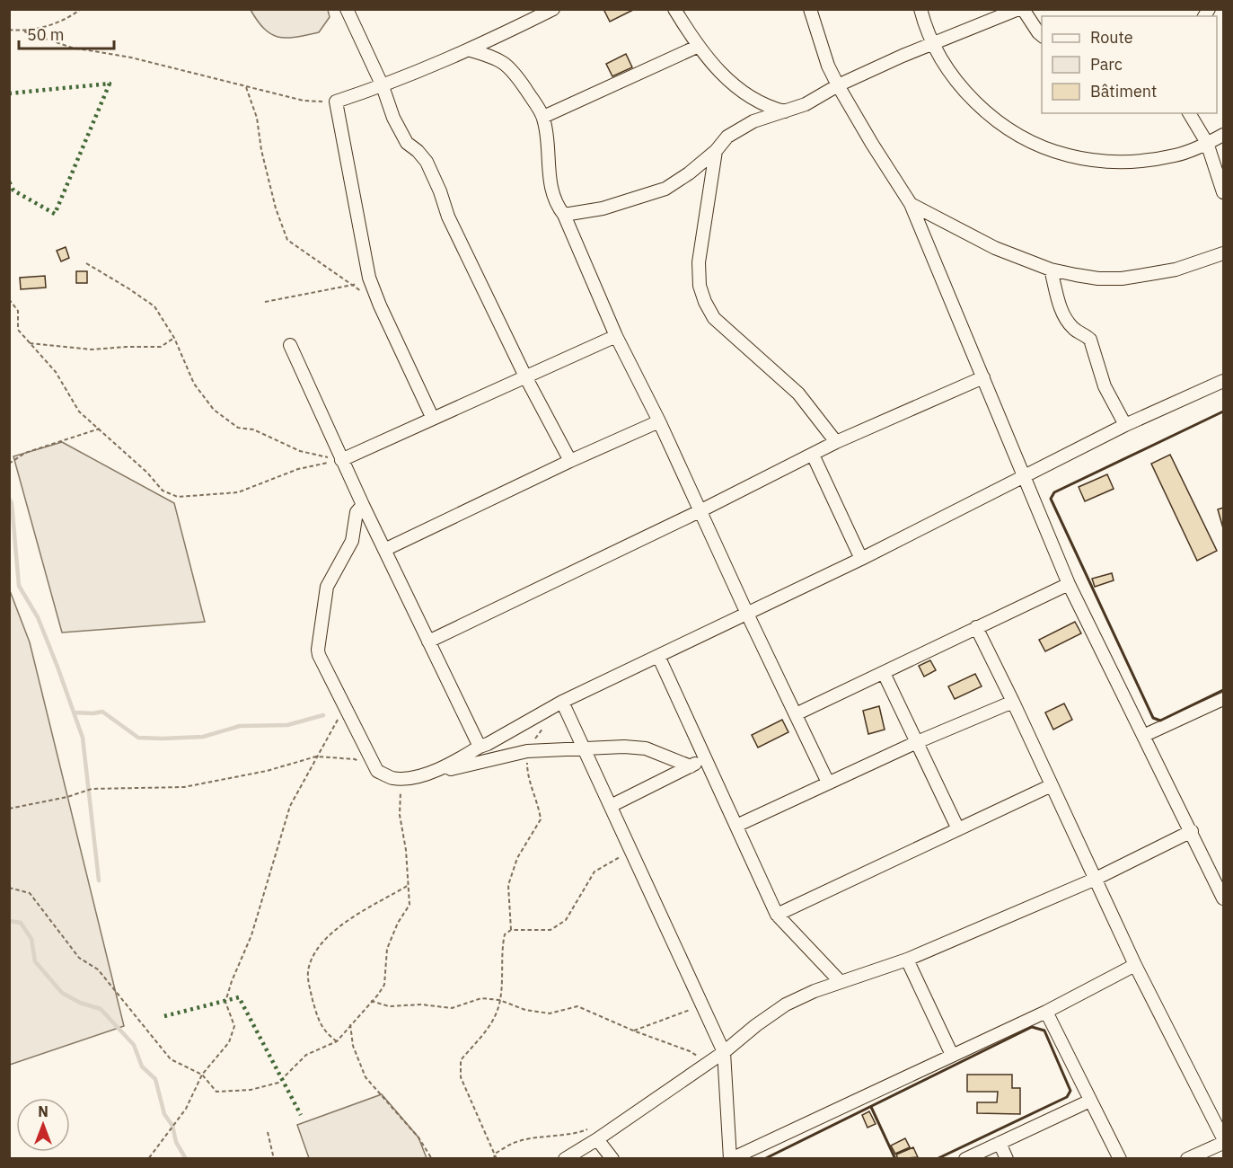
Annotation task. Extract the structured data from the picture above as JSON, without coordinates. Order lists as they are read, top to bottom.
{
  "legend": ["Route", "Parc", "Bâtiment"],
  "scale_bar": "50 m",
  "north": "top"
}
